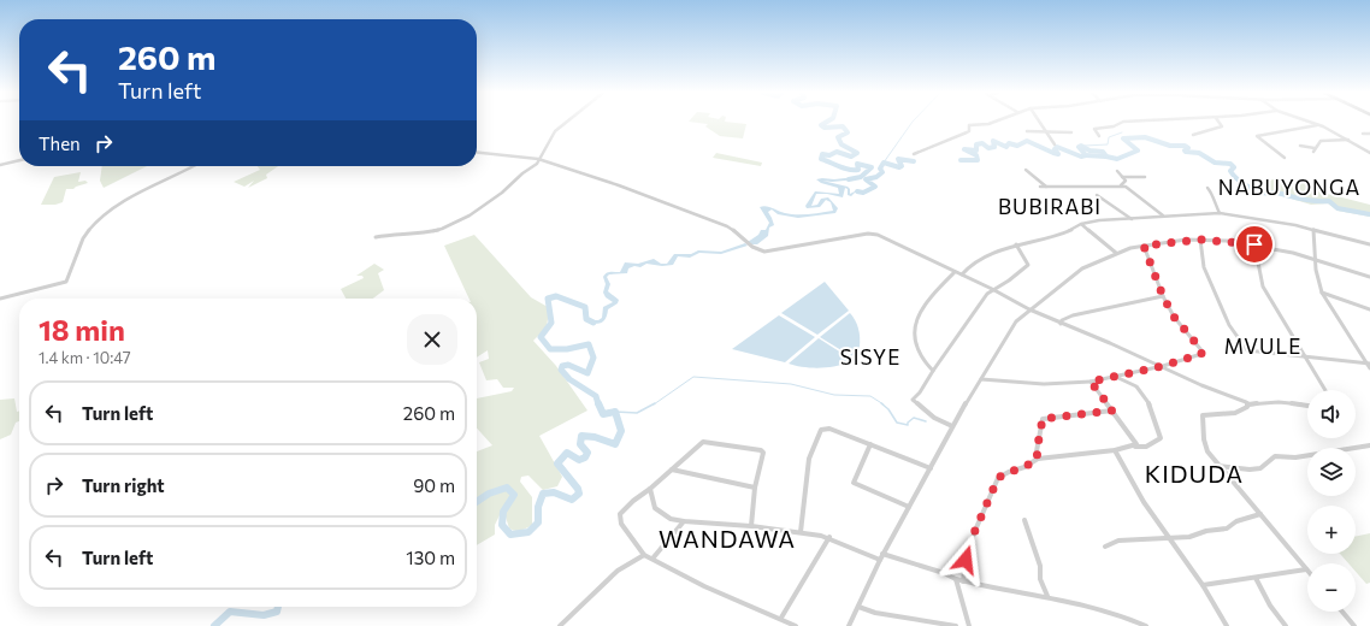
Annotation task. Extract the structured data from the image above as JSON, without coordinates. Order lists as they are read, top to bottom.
{
  "districts": [
    "NABUYONGA",
    "BUBIRABI",
    "MVULE",
    "SISYE",
    "KIDUDA",
    "WANDAWA"
  ],
  "page": {
    "turn": ["260 m", "Turn left"],
    "then": "Then",
    "heading": ["18 min", "1.4 km · 10:47"],
    "list": [
      {
        "name": "Turn left",
        "value": "260 m"
      },
      {
        "name": "Turn right",
        "value": "90 m"
      },
      {
        "name": "Turn left",
        "value": "130 m"
      }
    ],
    "map_buttons": ["+", "−"]
  }
}
